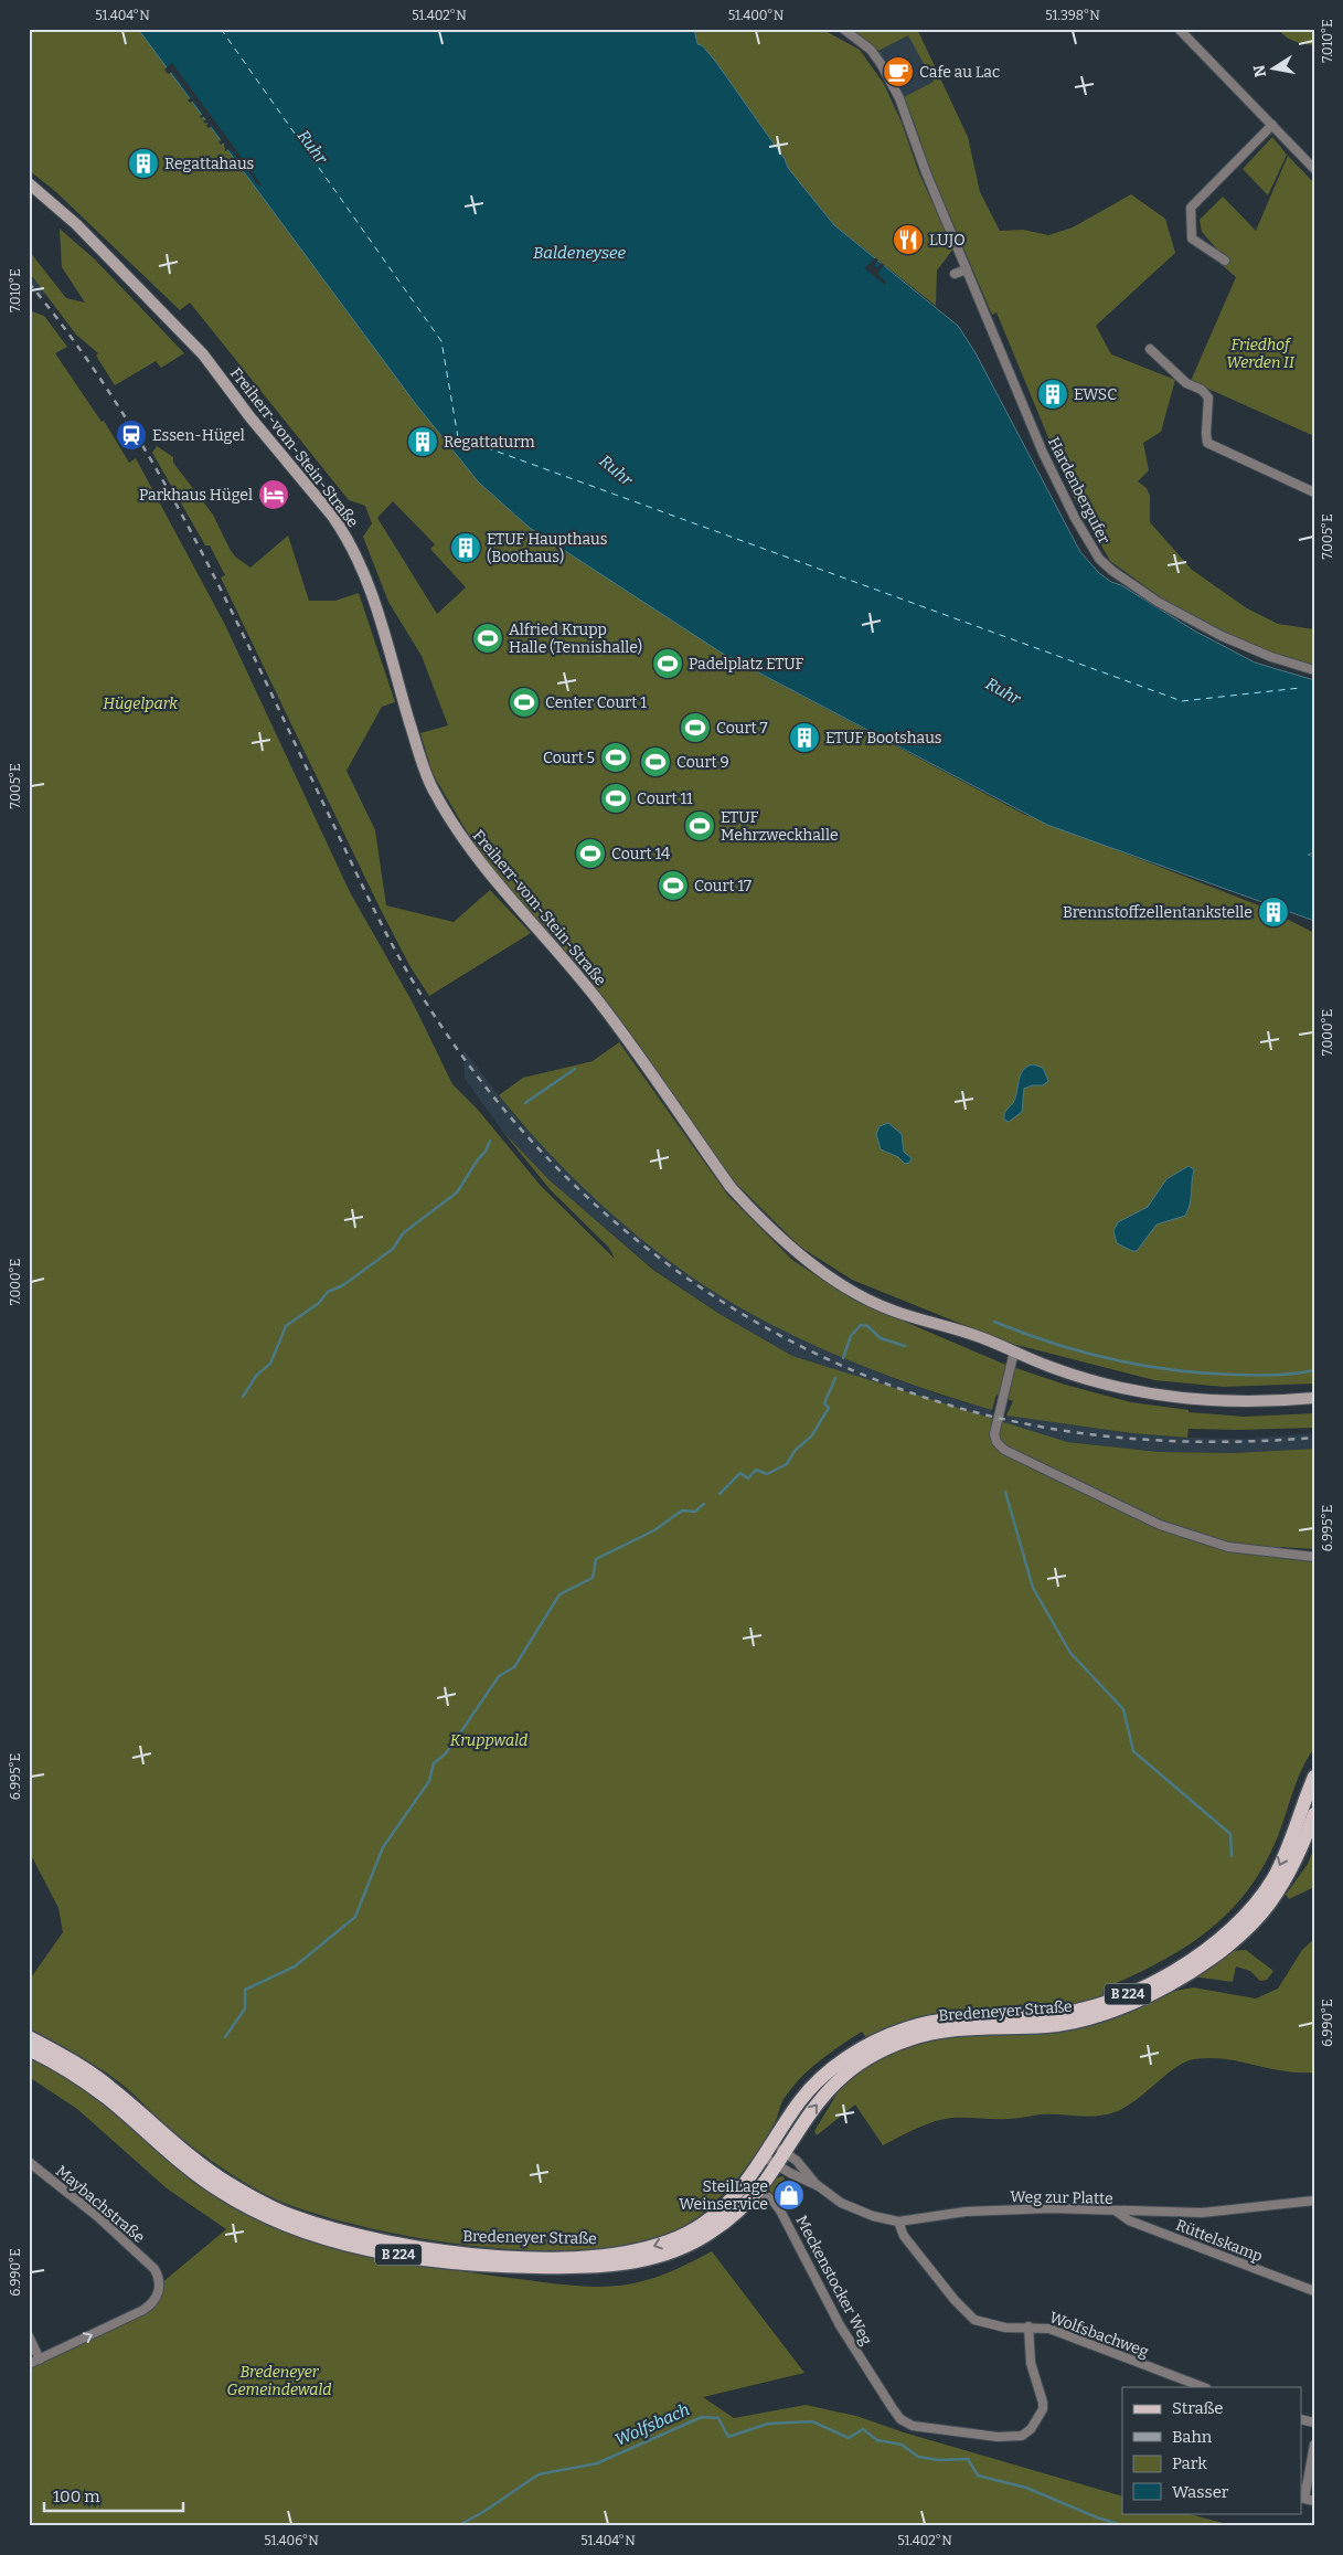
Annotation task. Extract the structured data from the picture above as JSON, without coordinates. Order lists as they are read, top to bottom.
{
  "streets": {
    "main road": ["Freiherr-vom-Stein-Straße", "B 224", "Bredeneyer Straße"],
    "street": [
      "Hardenbergufer",
      "Weg zur Platte",
      "Maybachstraße",
      "Rüttelskamp",
      "Meckenstocker Weg",
      "Wolfsbachweg"
    ]
  },
  "crossings": [
    ["Bredeneyer Straße", "Weg zur Platte"],
    ["Bredeneyer Straße", "Meckenstocker Weg"],
    ["Weg zur Platte", "Rüttelskamp"],
    ["Weg zur Platte", "Wolfsbachweg"],
    ["Meckenstocker Weg", "Wolfsbachweg"]
  ],
  "water": ["Ruhr", "Baldeneysee", "Wolfsbach"],
  "parks": [
    "Friedhof Werden II",
    "Hügelpark",
    "Kruppwald",
    "Bredeneyer Gemeindewald"
  ],
  "places": {
    "cafe": ["Cafe au Lac"],
    "building": [
      "Regattahaus",
      "EWSC",
      "Regattaturm",
      "ETUF Haupthaus (Boothaus)",
      "ETUF Bootshaus",
      "Brennstoffzellentankstelle"
    ],
    "restaurant": ["LUJO"],
    "station": ["Essen-Hügel"],
    "hotel": ["Parkhaus Hügel"],
    "sports": [
      "Alfried Krupp Halle (Tennishalle)",
      "Padelplatz ETUF",
      "Center Court 1",
      "Court 7",
      "Court 5",
      "Court 9",
      "Court 11",
      "ETUF Mehrzweckhalle",
      "Court 14",
      "Court 17"
    ],
    "shop": ["SteilLage Weinservice"]
  },
  "legend": [
    "Straße",
    "Bahn",
    "Park",
    "Wasser"
  ],
  "scale_bar": "100 m",
  "north": "left",
  "coordinates": [
    "51.404°N",
    "51.402°N",
    "51.400°N",
    "51.398°N",
    "7.010°E",
    "7.005°E",
    "7.000°E",
    "6.995°E",
    "6.990°E",
    "51.406°N"
  ]
}
